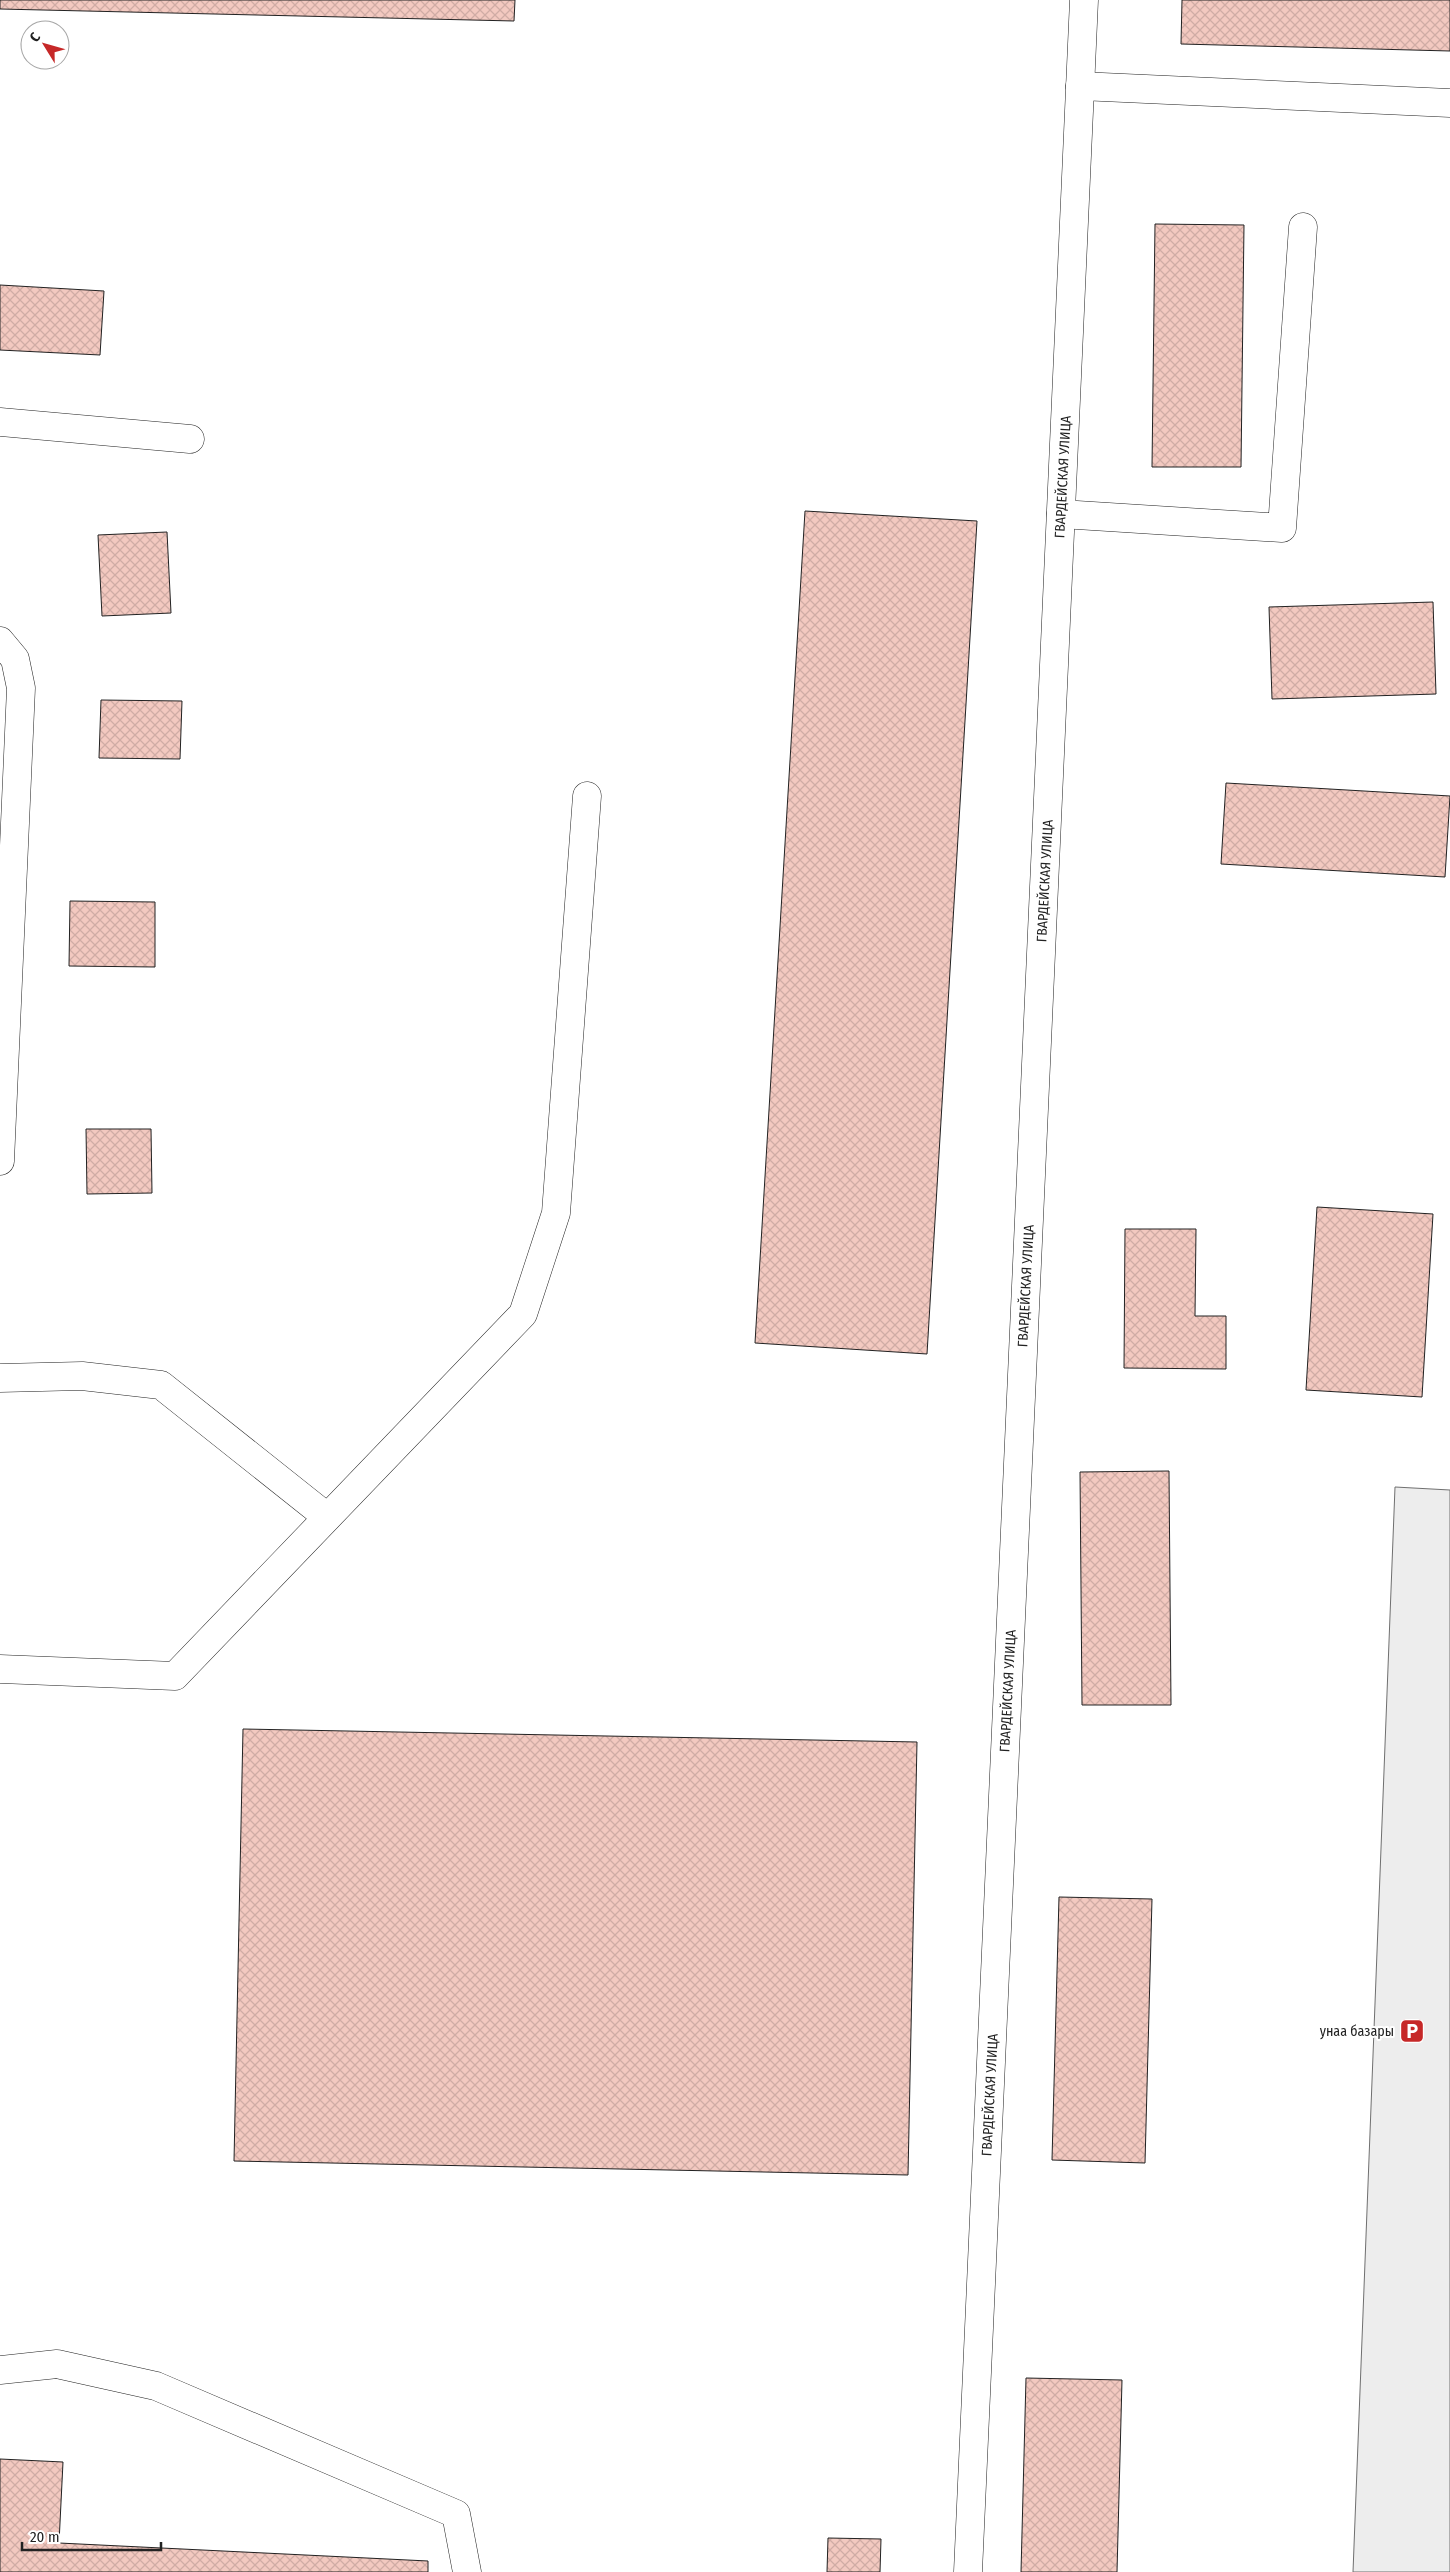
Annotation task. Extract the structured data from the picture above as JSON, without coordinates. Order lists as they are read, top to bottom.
{
  "streets": {
    "street": ["ГВАРДЕЙСКАЯ УЛИЦА"]
  },
  "places": {
    "parking": ["унаа базары"]
  },
  "scale_bar": "20 m",
  "north": "top left"
}
